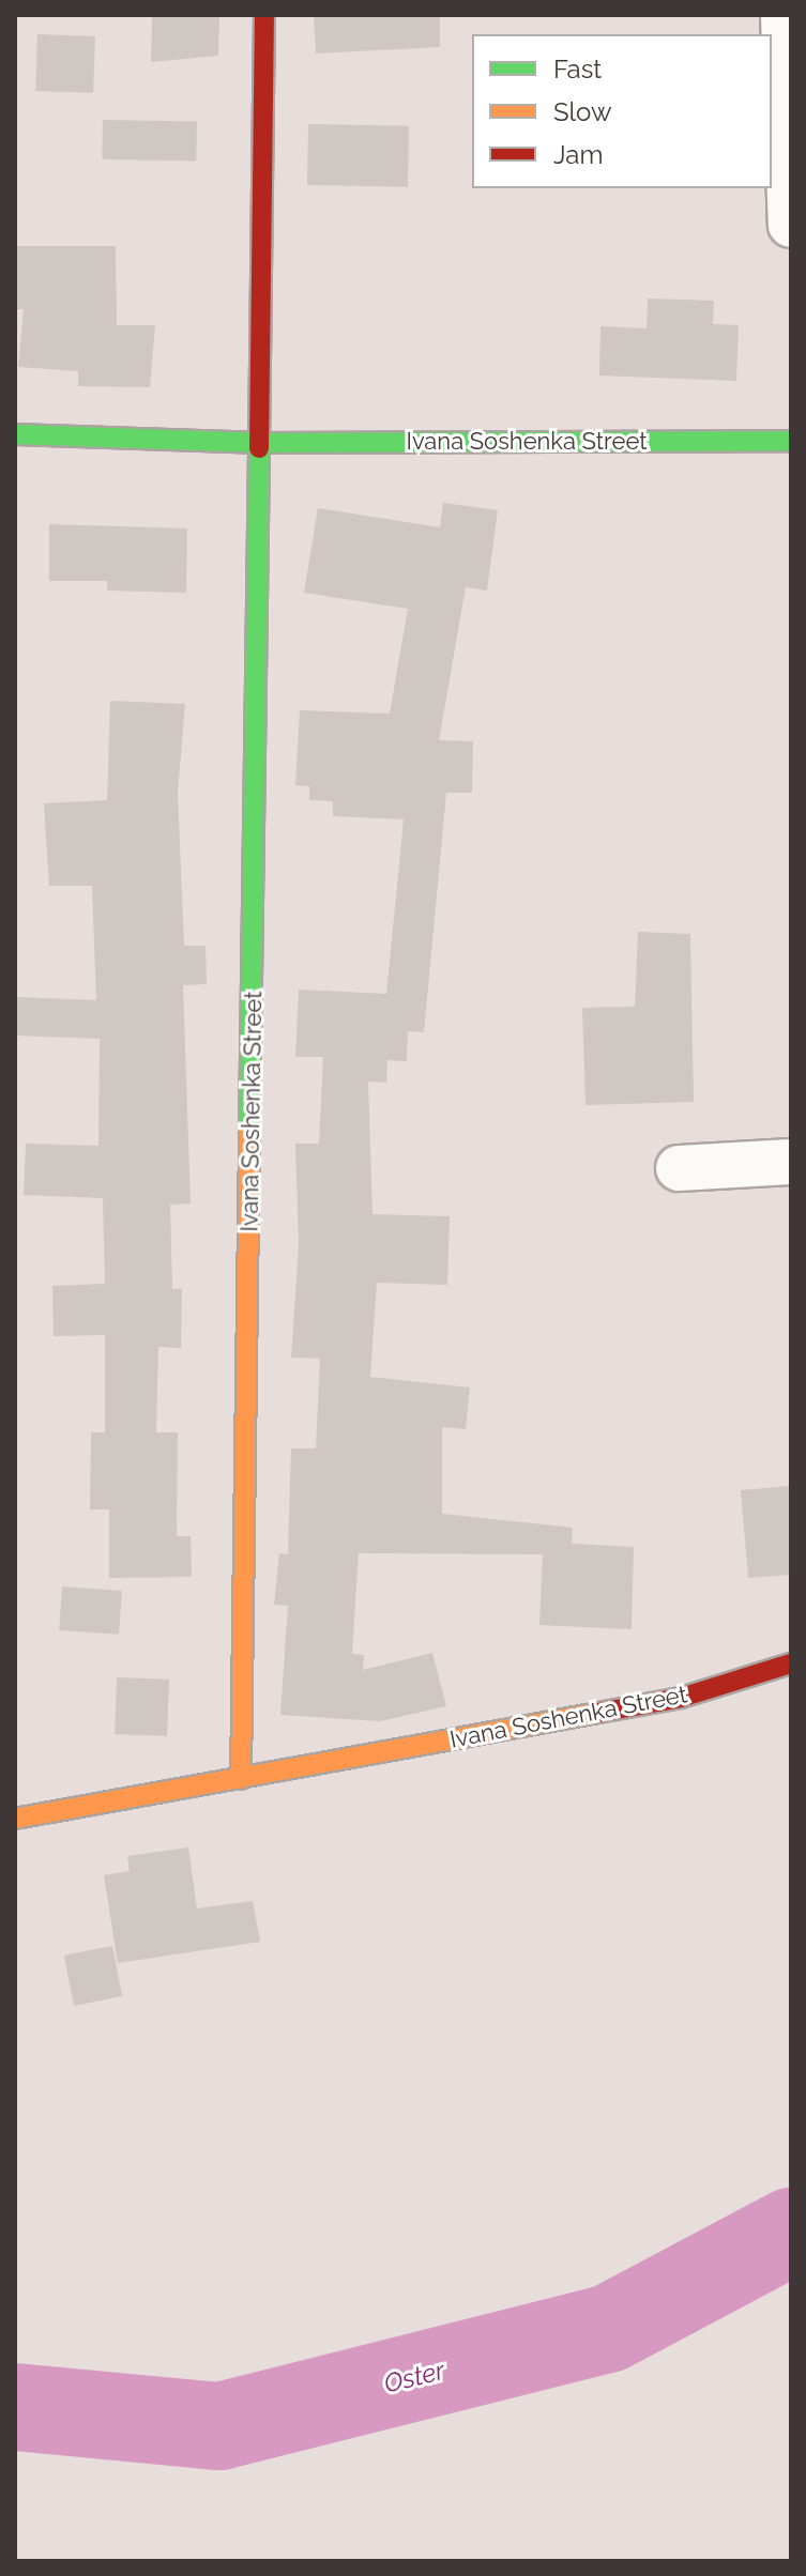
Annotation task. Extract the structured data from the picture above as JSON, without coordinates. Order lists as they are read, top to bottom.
{
  "streets": {
    "street": ["Ivana Soshenka Street"]
  },
  "water": ["Oster"],
  "legend": ["Fast", "Slow", "Jam"]
}
